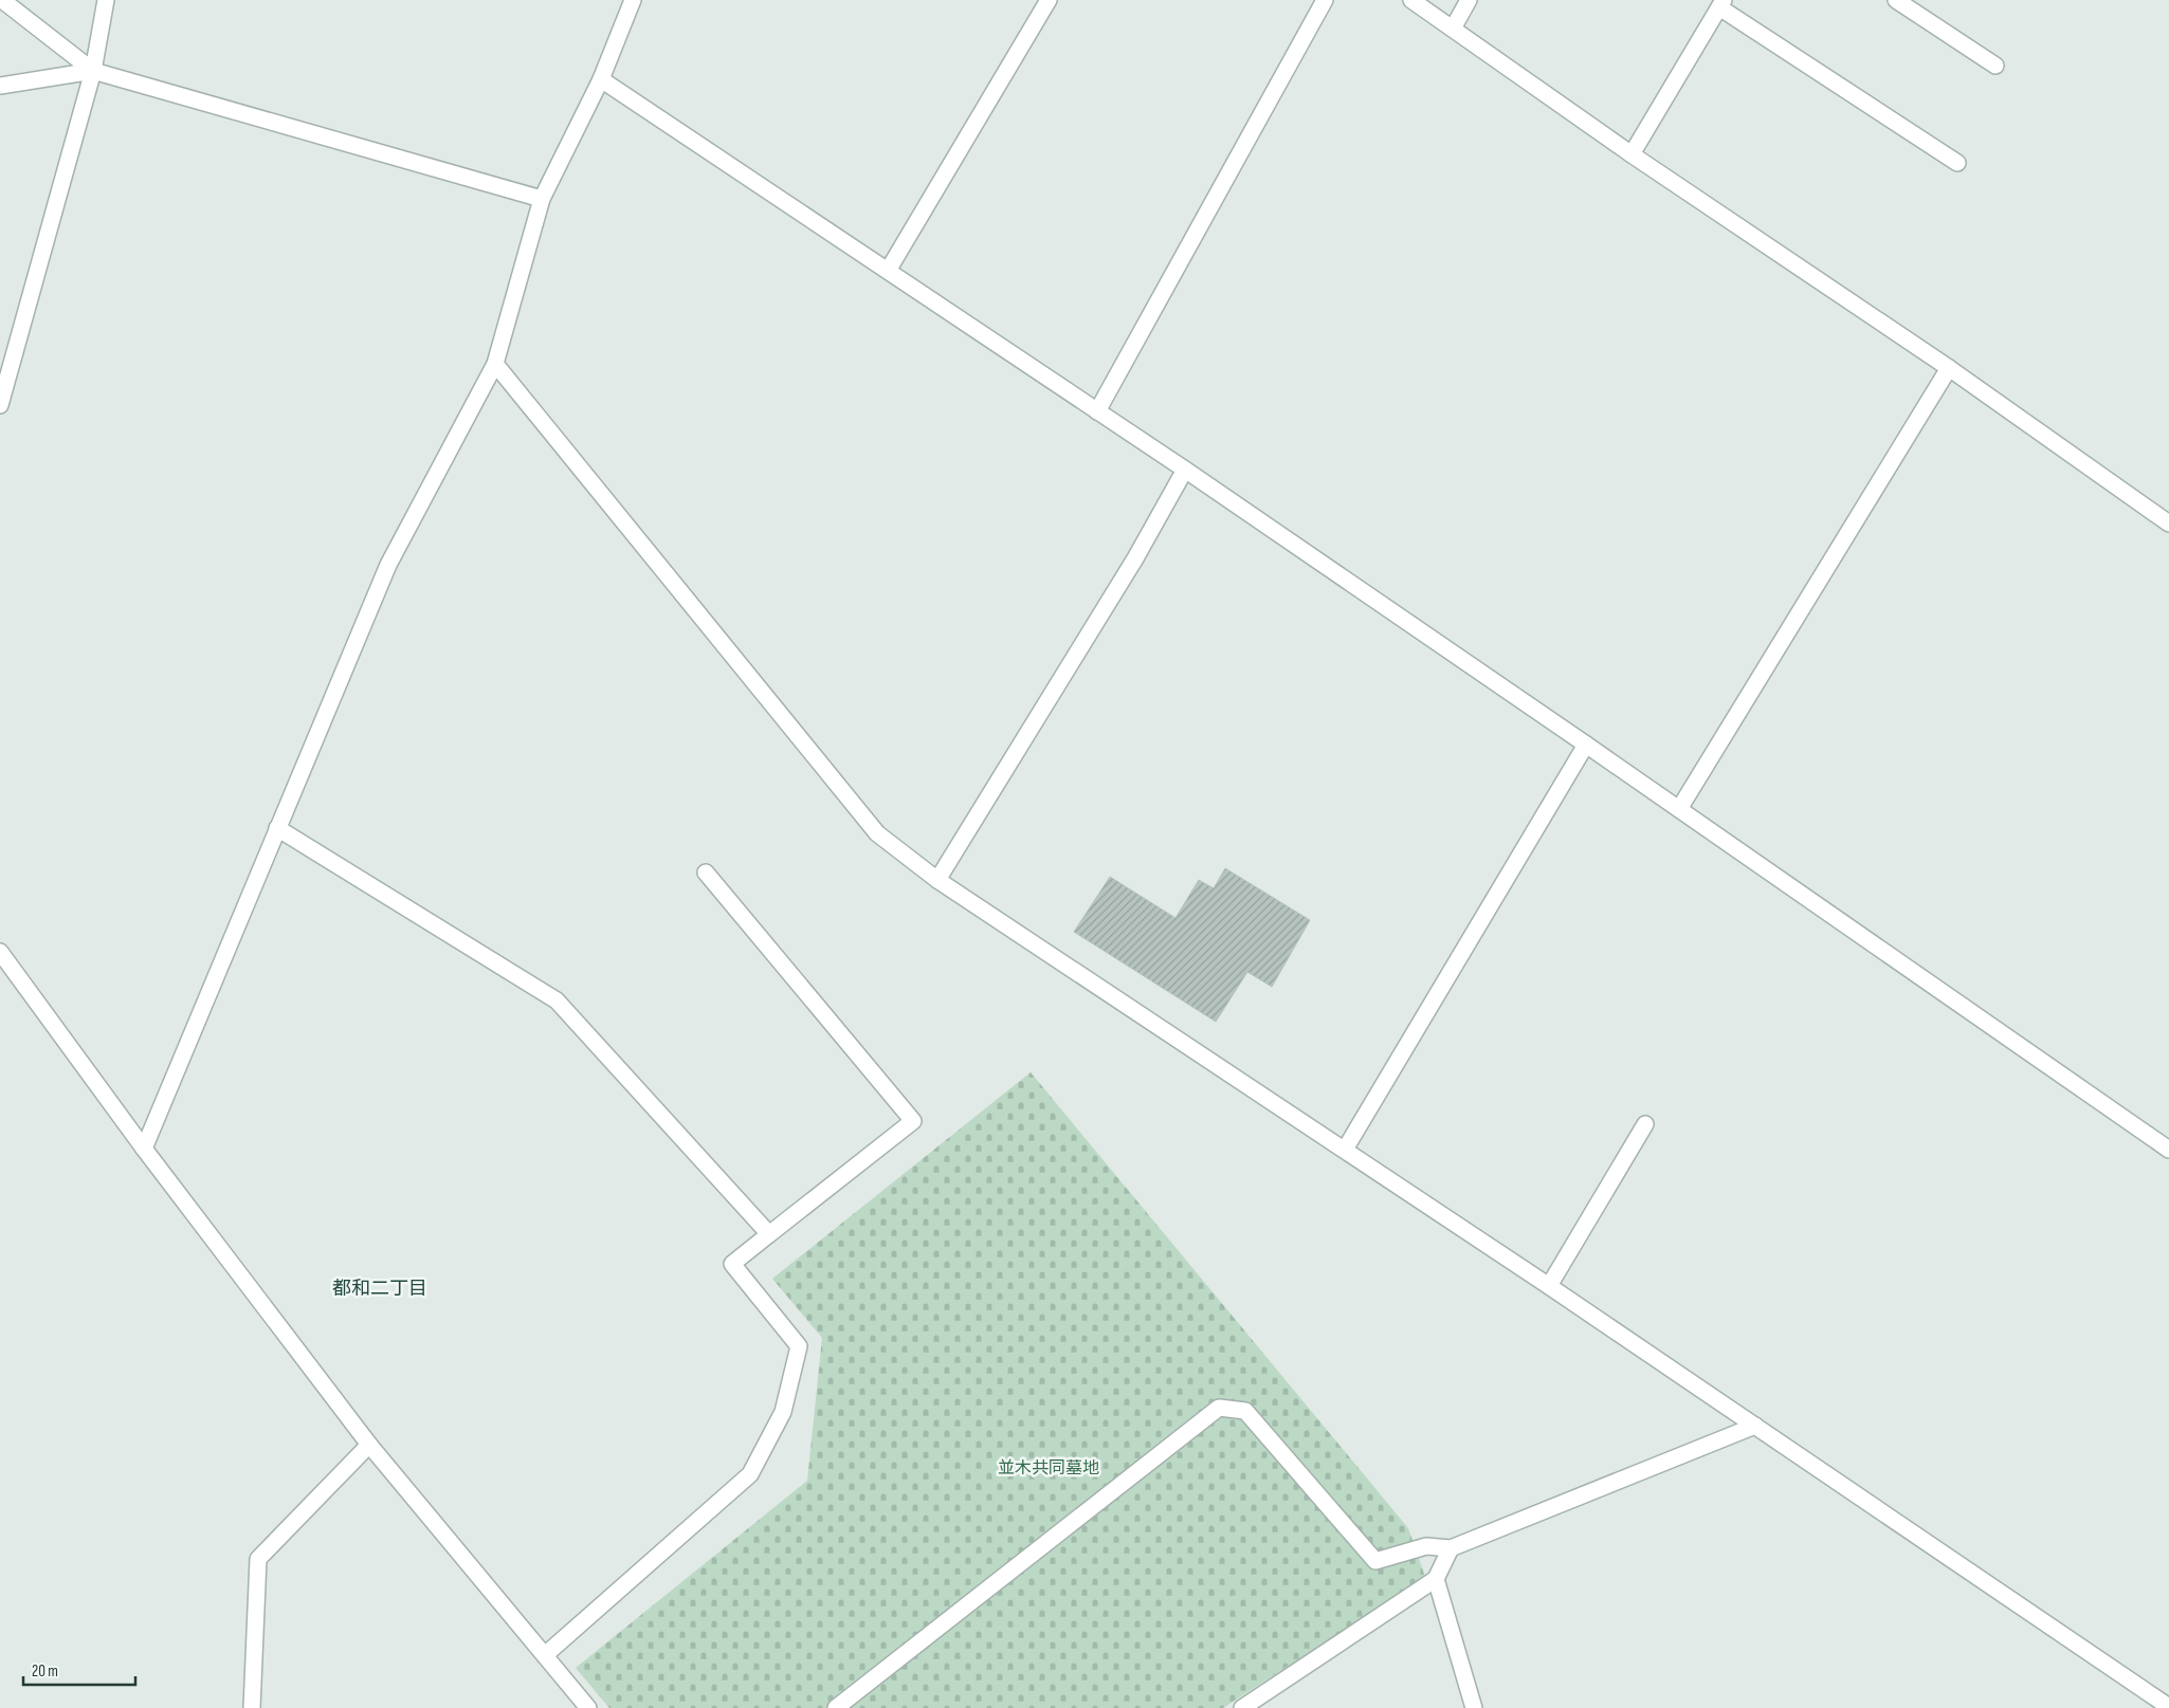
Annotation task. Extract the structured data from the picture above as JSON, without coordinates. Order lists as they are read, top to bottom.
{
  "districts": ["都和二丁目"],
  "parks": ["並木共同墓地"],
  "scale_bar": "20 m"
}
